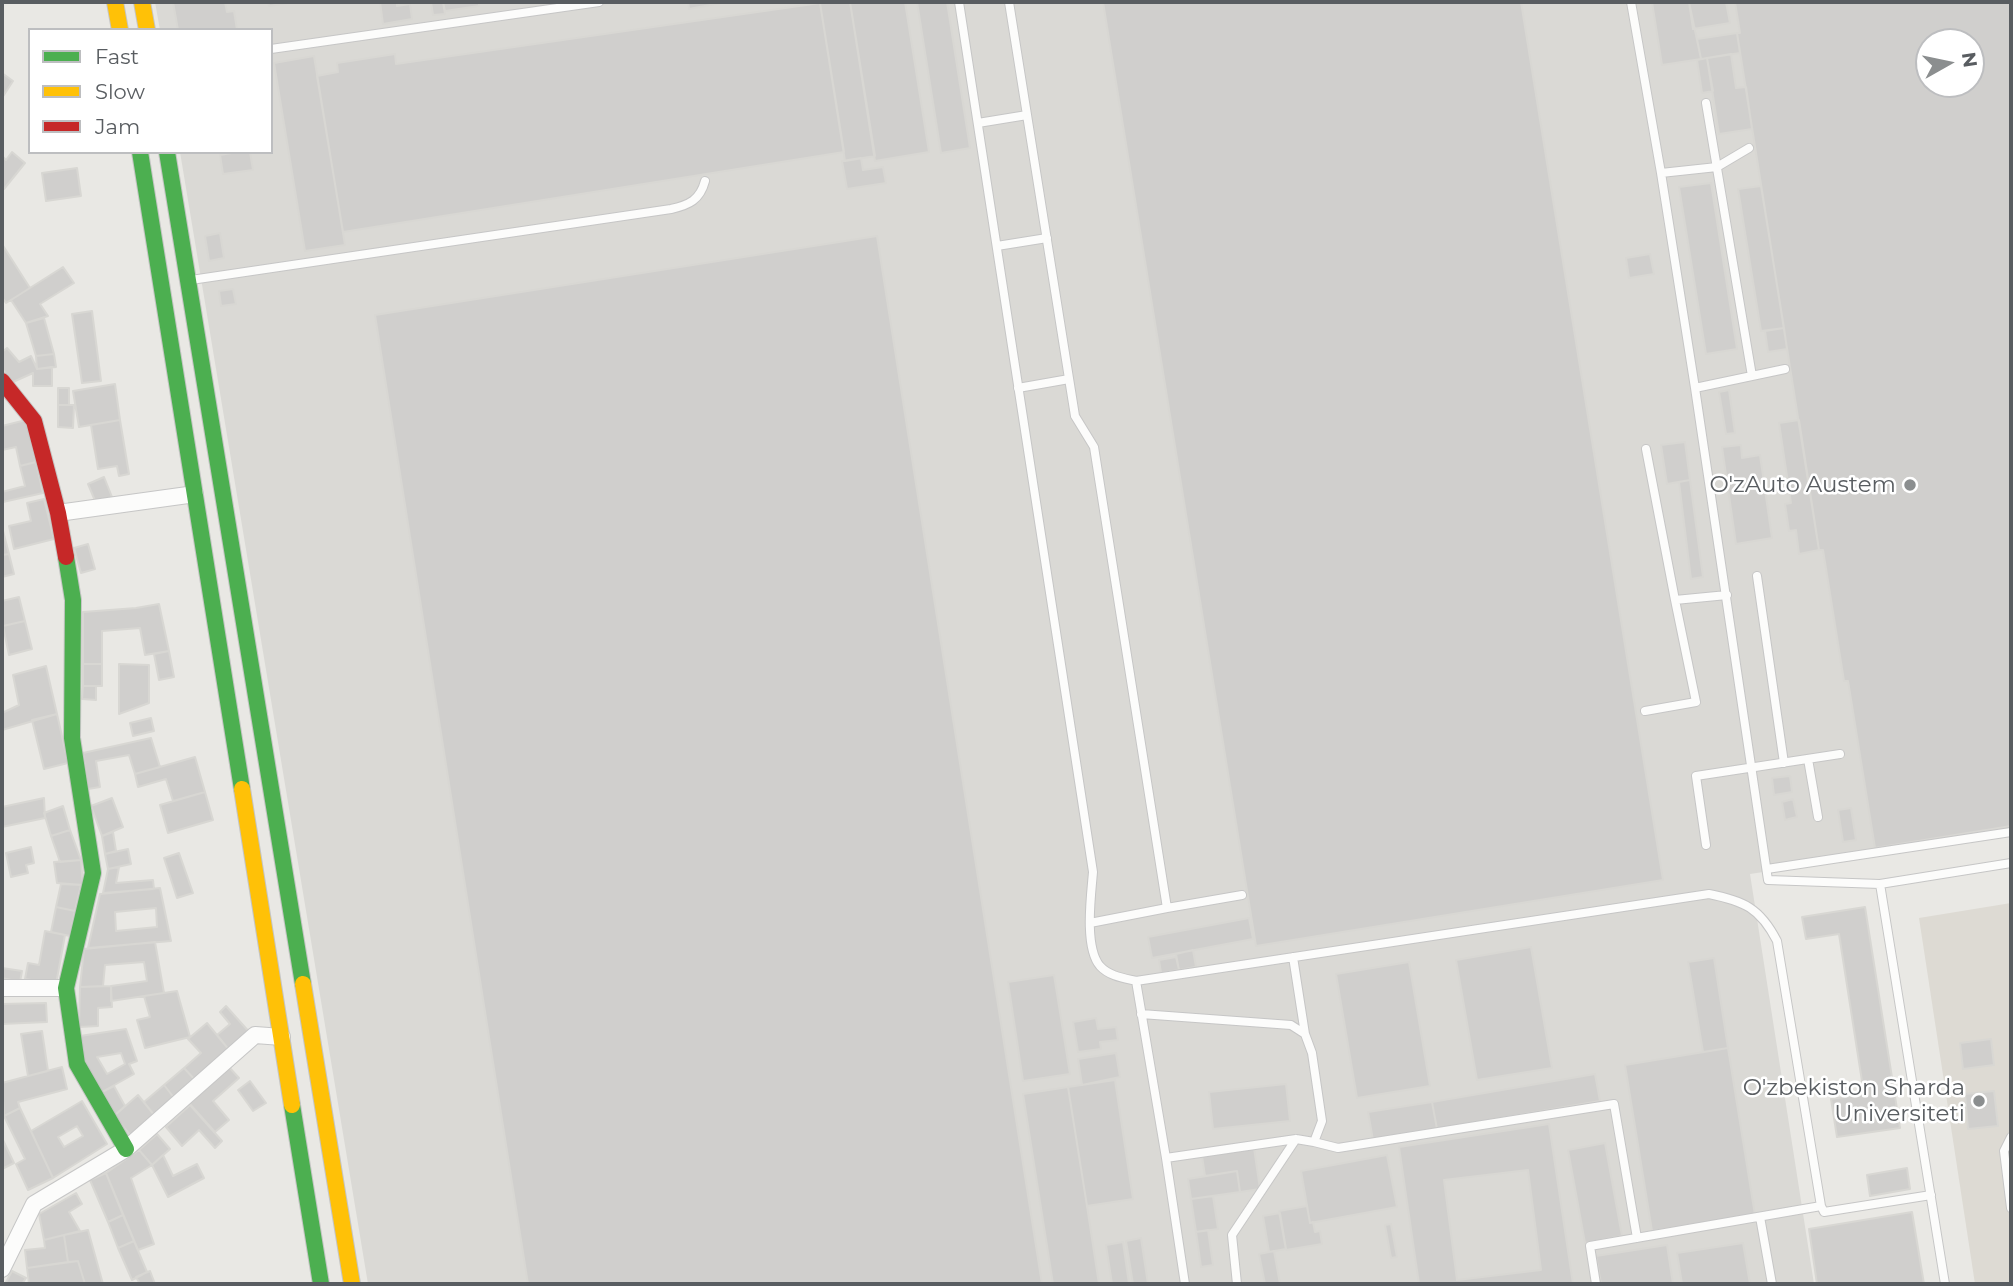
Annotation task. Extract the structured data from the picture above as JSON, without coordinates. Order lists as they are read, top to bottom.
{
  "places": ["O'zAuto Austem", "O'zbekiston Sharda Universiteti"],
  "legend": ["Fast", "Slow", "Jam"],
  "north": "right"
}
